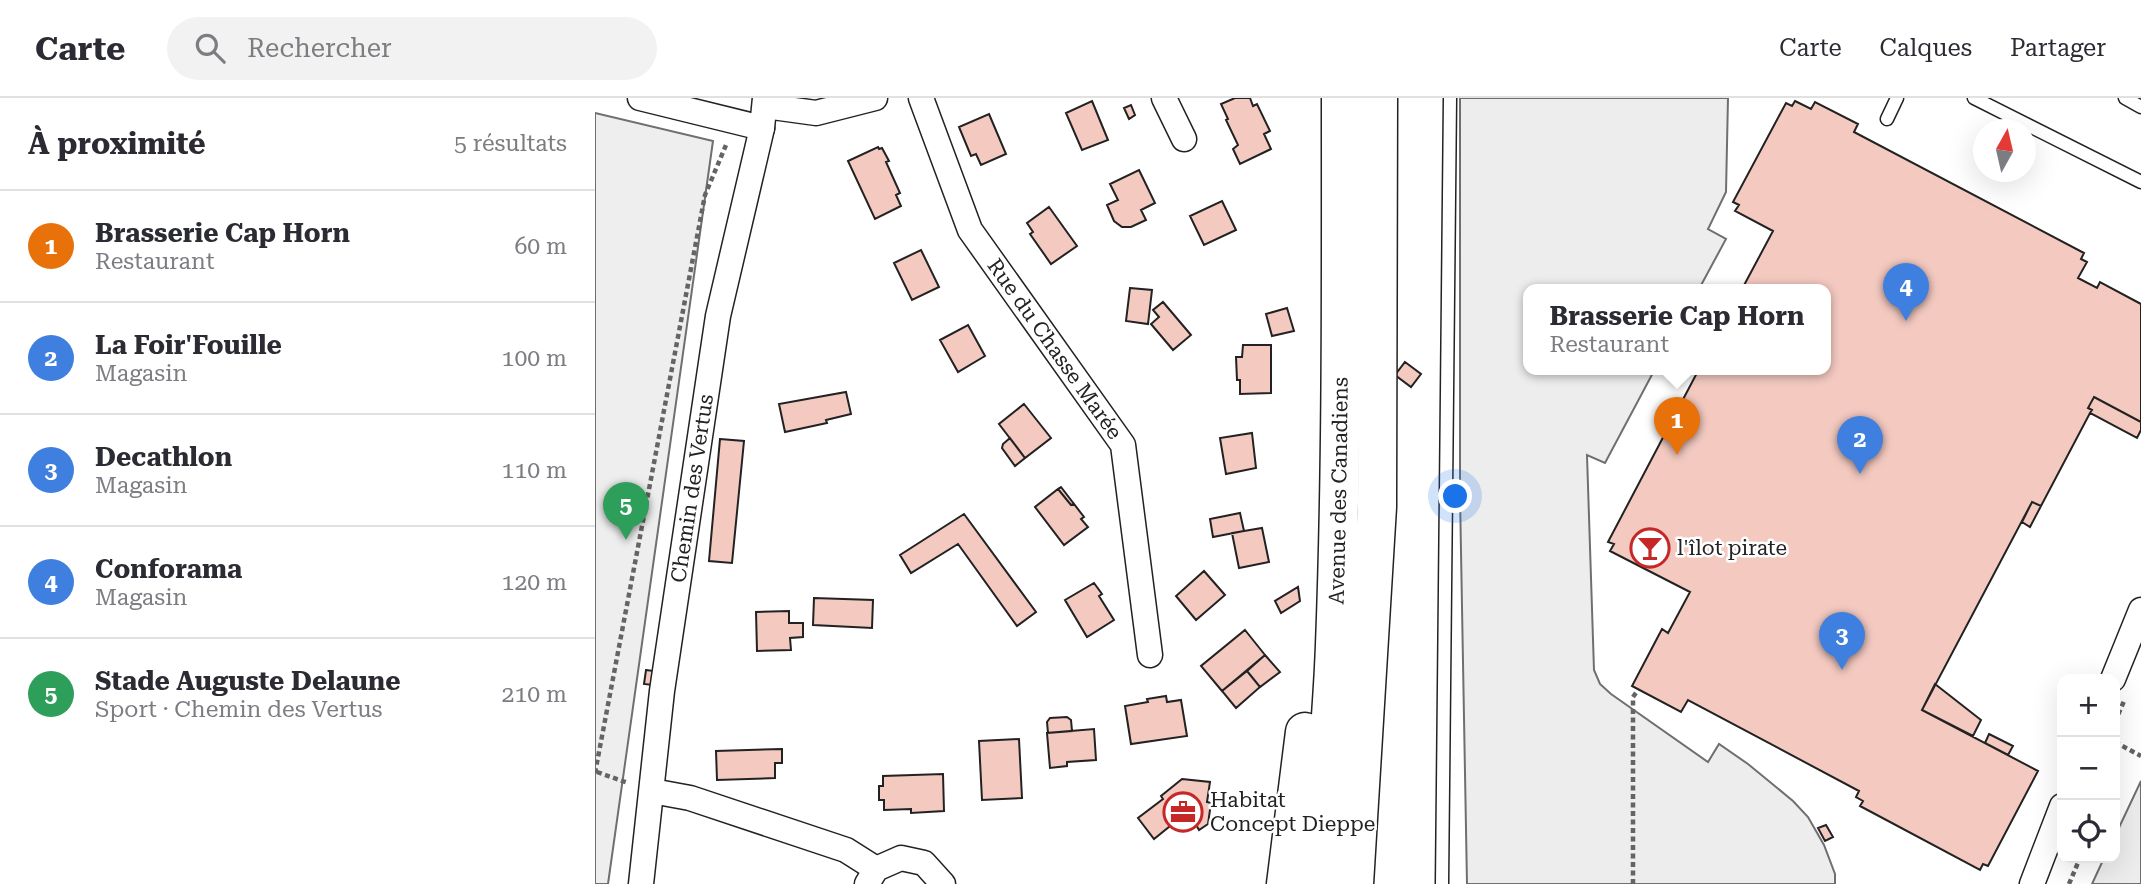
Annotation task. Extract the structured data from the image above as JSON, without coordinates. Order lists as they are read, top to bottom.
{
  "streets": {
    "main road": ["Avenue des Canadiens"],
    "street": ["Rue du Chasse Marée", "Chemin des Vertus"]
  },
  "places": {
    "bar": ["l'îlot pirate"],
    "office": ["Habitat Concept Dieppe"]
  },
  "north": "top",
  "page": {
    "header": "Carte",
    "search": "Rechercher",
    "nav": ["Carte", "Calques", "Partager"],
    "heading": ["À proximité", "5 résultats"],
    "list": [
      {
        "mark": "1",
        "name": "Brasserie Cap Horn",
        "note": "Restaurant",
        "value": "60 m"
      },
      {
        "mark": "2",
        "name": "La Foir'Fouille",
        "note": "Magasin",
        "value": "100 m"
      },
      {
        "mark": "3",
        "name": "Decathlon",
        "note": "Magasin",
        "value": "110 m"
      },
      {
        "mark": "4",
        "name": "Conforama",
        "note": "Magasin",
        "value": "120 m"
      },
      {
        "mark": "5",
        "name": "Stade Auguste Delaune",
        "note": "Sport · Chemin des Vertus",
        "value": "210 m"
      }
    ],
    "pins": [
      "4",
      "1",
      "2",
      "5",
      "3"
    ],
    "popup": ["Brasserie Cap Horn", "Restaurant"],
    "map_buttons": ["+", "−"]
  }
}
